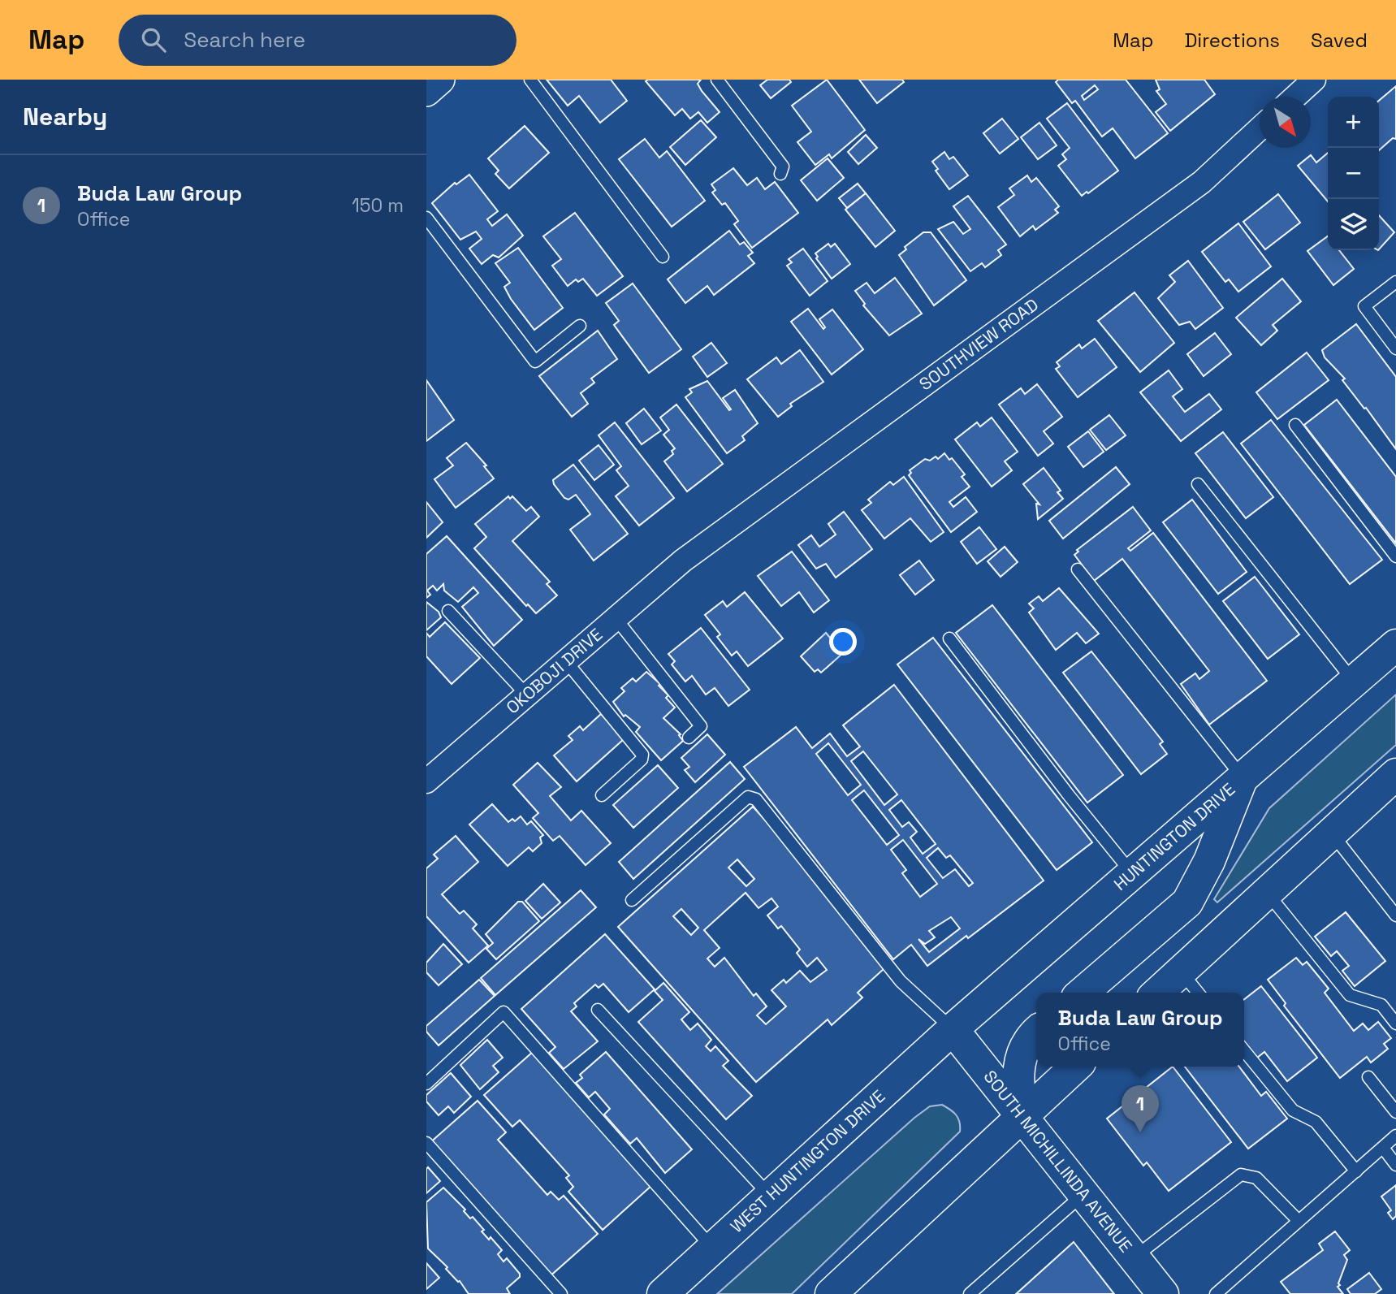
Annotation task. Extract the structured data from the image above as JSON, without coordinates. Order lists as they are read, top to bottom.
{
  "streets": {
    "main road": ["HUNTINGTON DRIVE", "SOUTH MICHILLINDA AVENUE", "WEST HUNTINGTON DRIVE"],
    "street": ["SOUTHVIEW ROAD", "OKOBOJI DRIVE"]
  },
  "crossings": [
    ["SOUTHVIEW ROAD", "OKOBOJI DRIVE"],
    ["HUNTINGTON DRIVE", "SOUTH MICHILLINDA AVENUE"],
    ["HUNTINGTON DRIVE", "WEST HUNTINGTON DRIVE"],
    ["SOUTH MICHILLINDA AVENUE", "WEST HUNTINGTON DRIVE"]
  ],
  "north": "bottom right",
  "page": {
    "header": "Map",
    "search": "Search here",
    "nav": ["Map", "Directions", "Saved"],
    "heading": "Nearby",
    "map_buttons": ["+", "−"],
    "list": [
      {
        "mark": "1",
        "name": "Buda Law Group",
        "note": "Office",
        "value": "150 m"
      }
    ],
    "popup": ["Buda Law Group", "Office"],
    "pins": "1"
  }
}
